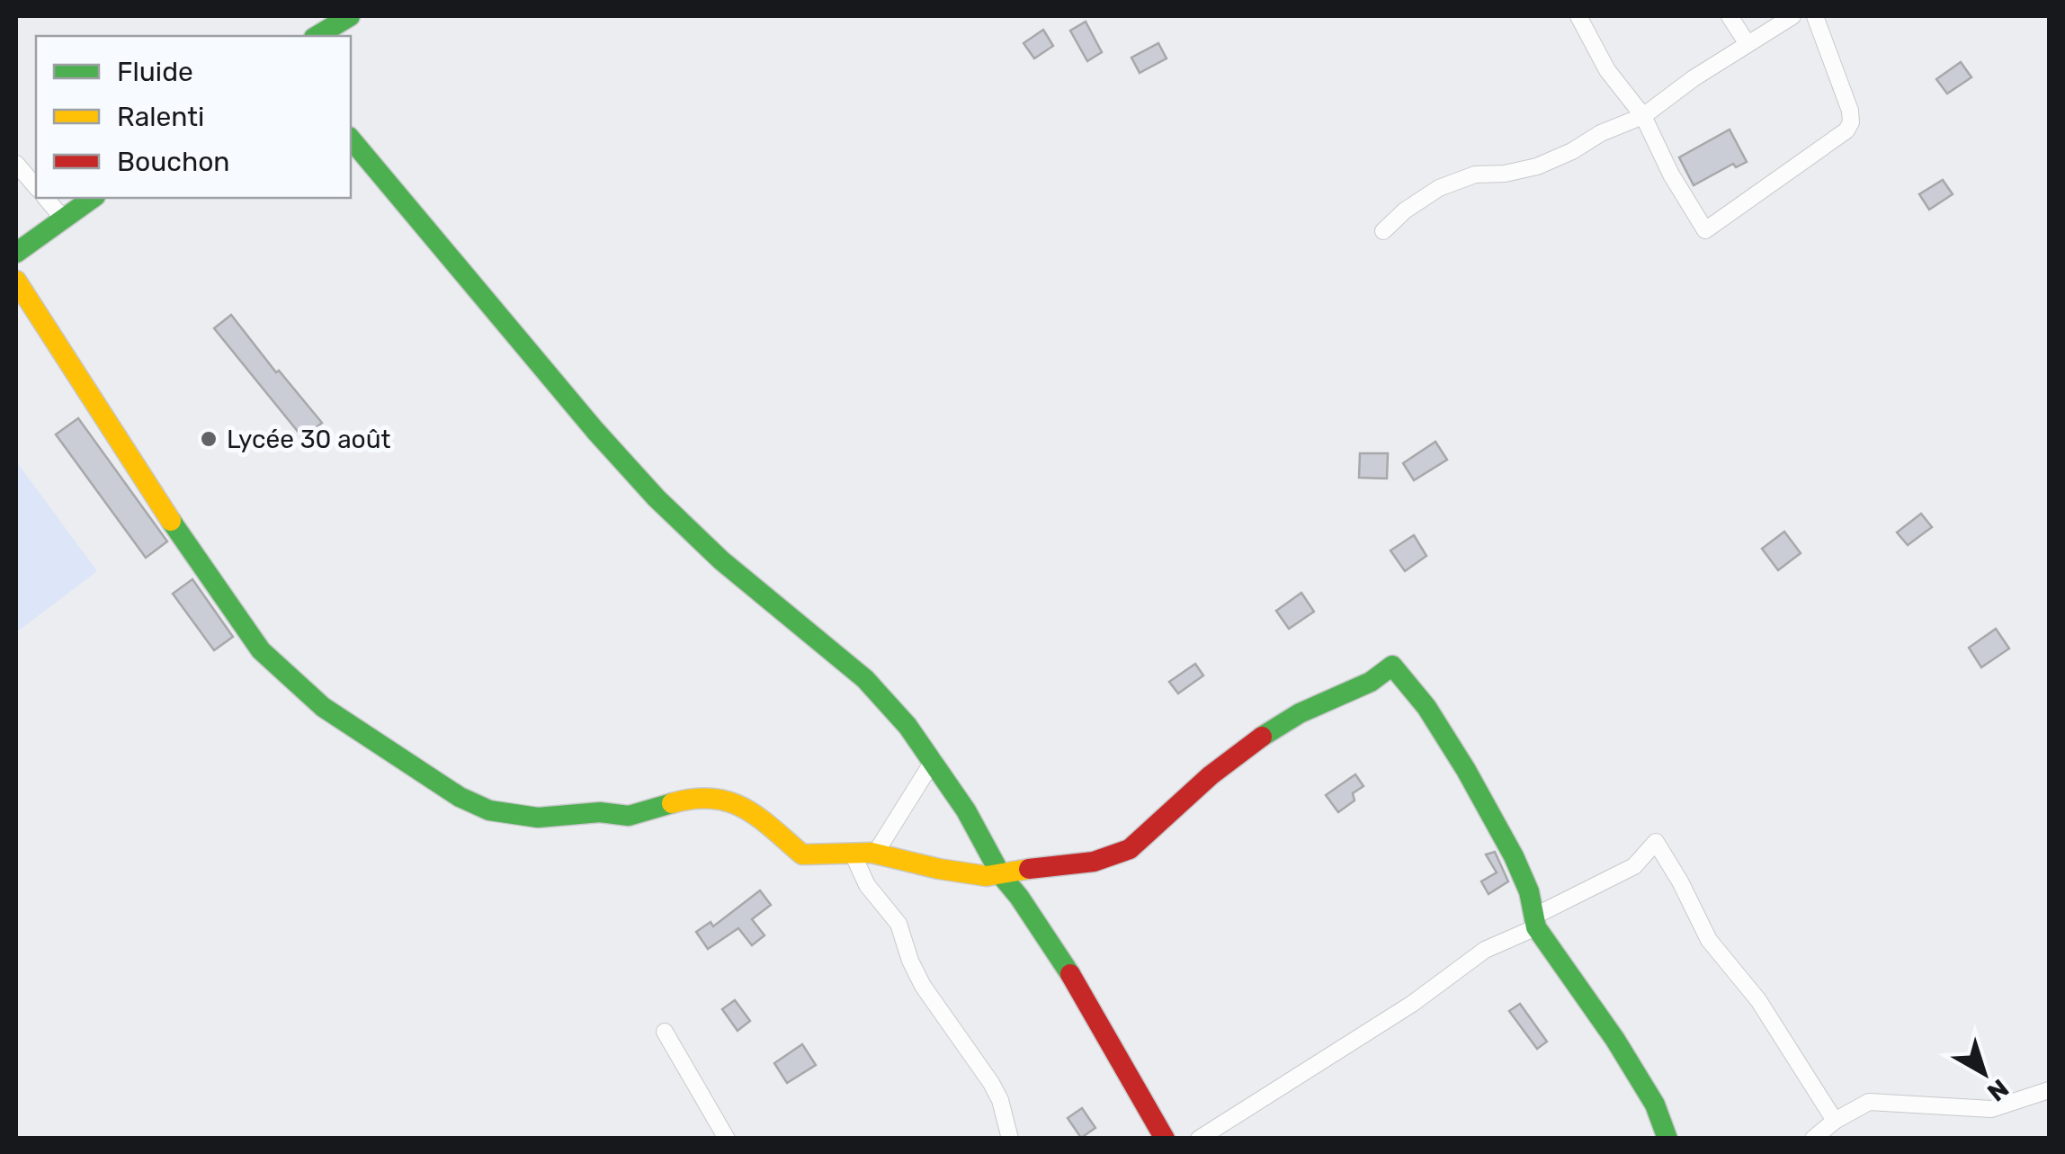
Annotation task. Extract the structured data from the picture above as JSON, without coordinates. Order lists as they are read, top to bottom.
{
  "places": ["Lycée 30 août"],
  "legend": ["Fluide", "Ralenti", "Bouchon"],
  "north": "bottom right"
}
